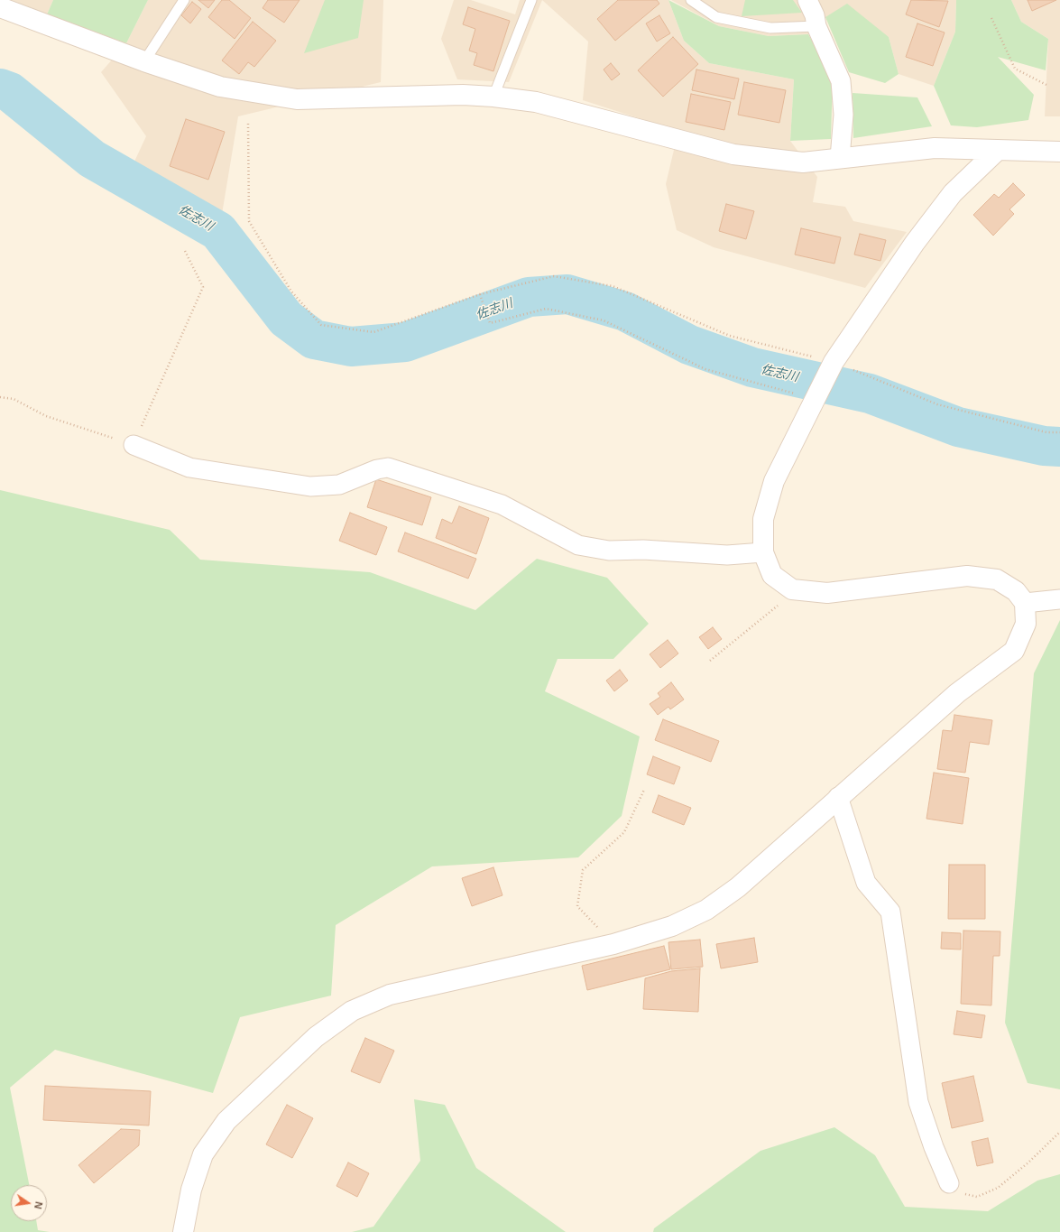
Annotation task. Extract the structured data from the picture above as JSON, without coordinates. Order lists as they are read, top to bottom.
{
  "water": ["佐志川"],
  "north": "right"
}
